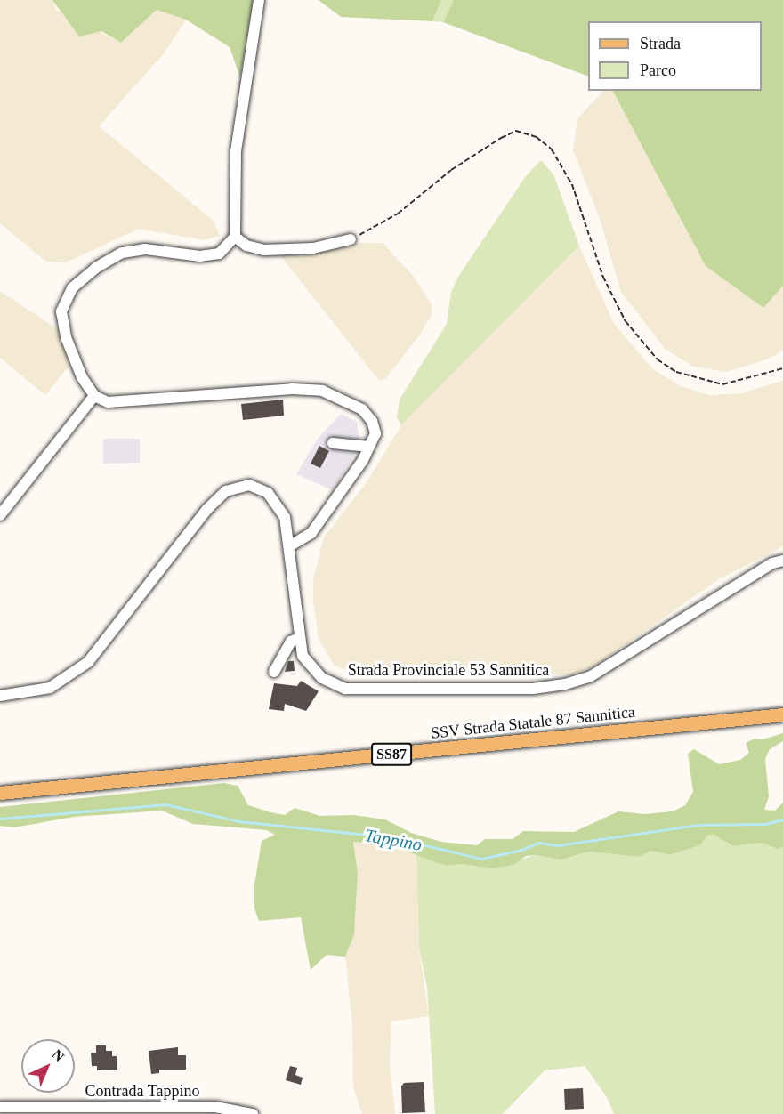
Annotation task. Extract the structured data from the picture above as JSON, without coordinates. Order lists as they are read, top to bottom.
{
  "streets": {
    "main road": ["SSV Strada Statale 87 Sannitica", "SS87"],
    "street": ["Strada Provinciale 53 Sannitica", "Contrada Tappino"]
  },
  "water": ["Tappino"],
  "legend": ["Strada", "Parco"],
  "north": "top right"
}
